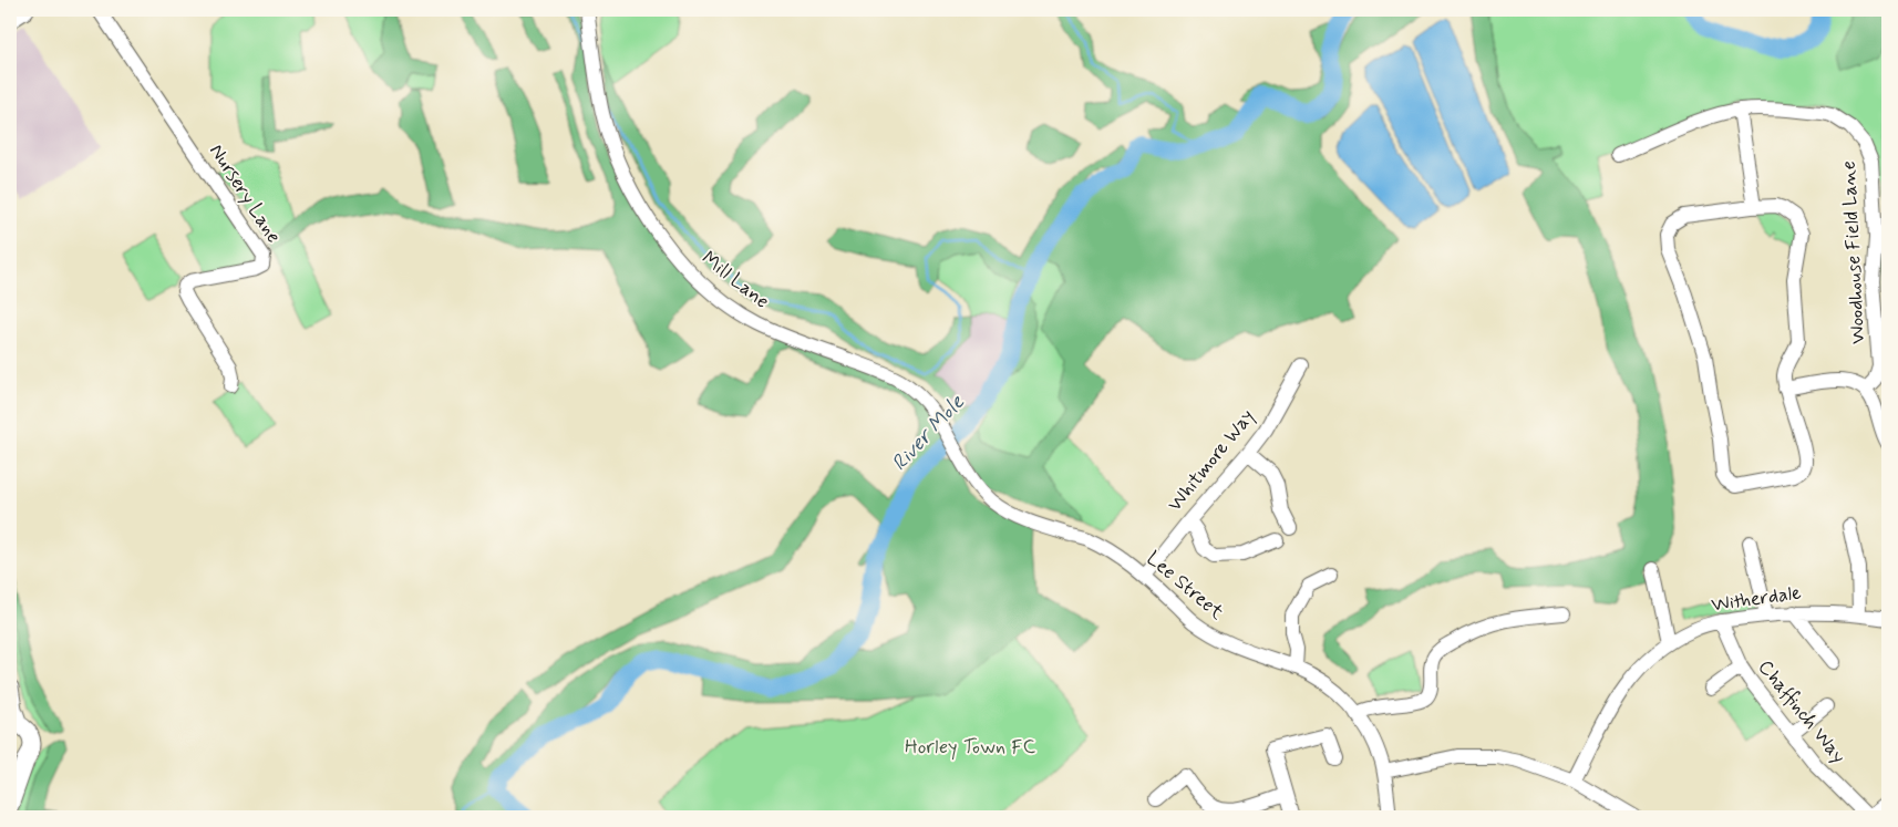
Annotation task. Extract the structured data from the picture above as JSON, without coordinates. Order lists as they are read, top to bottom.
{
  "streets": {
    "street": [
      "Nursery Lane",
      "Woodhouse Field Lane",
      "Mill Lane",
      "Whitmore Way",
      "Lee Street",
      "Witherdale",
      "Chaffinch Way"
    ]
  },
  "crossings": [
    ["Mill Lane", "Lee Street"],
    ["Whitmore Way", "Lee Street"],
    ["Witherdale", "Chaffinch Way"]
  ],
  "water": ["River Mole"],
  "parks": ["Horley Town FC"]
}
